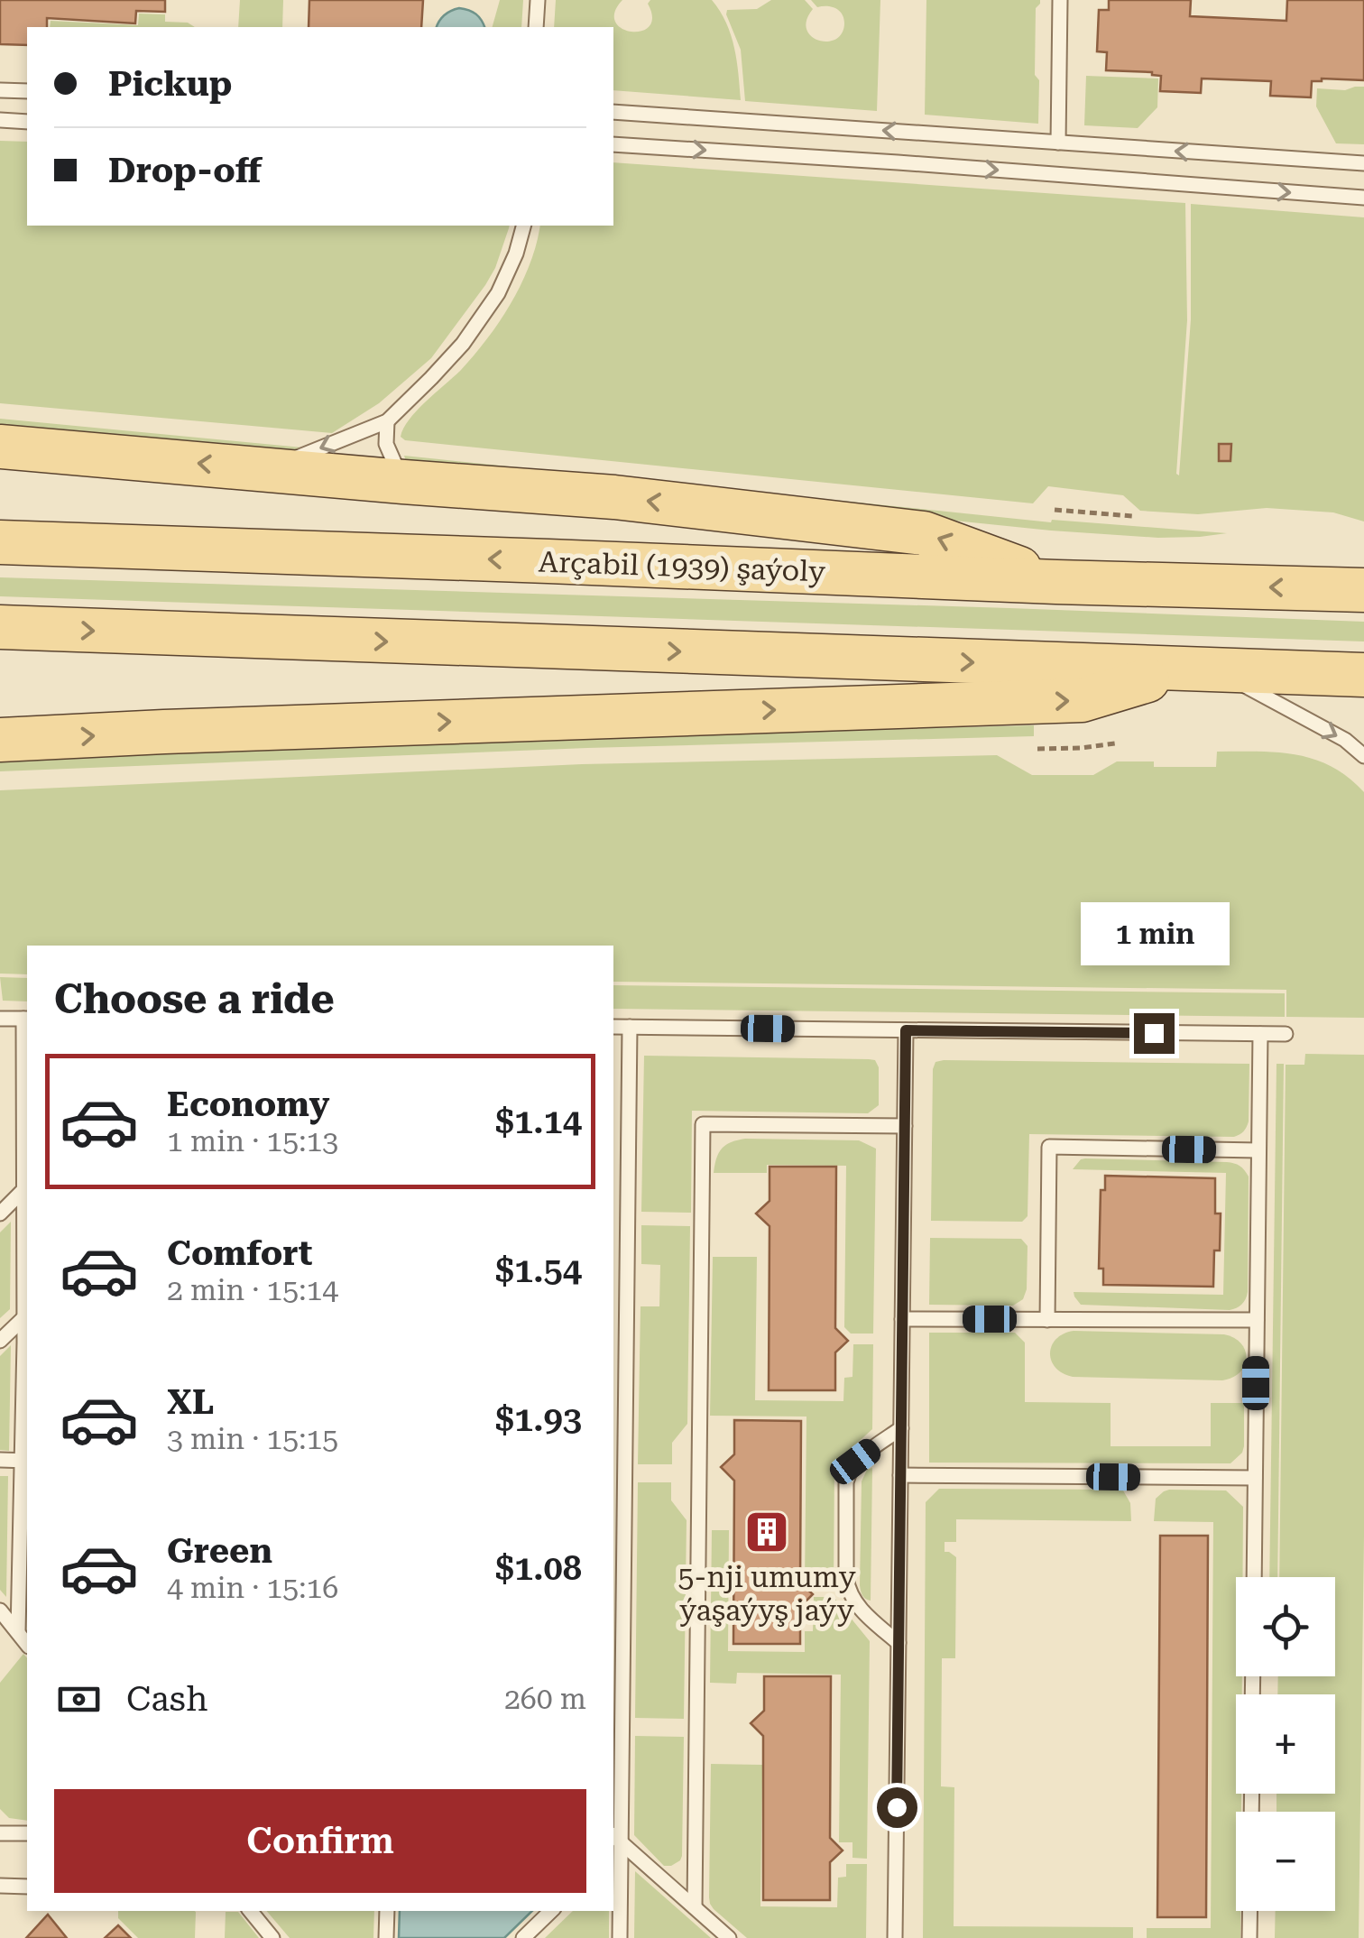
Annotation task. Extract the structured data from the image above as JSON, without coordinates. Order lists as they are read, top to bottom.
{
  "streets": {
    "main road": ["Arçabil (1939) şaýoly"]
  },
  "places": {
    "building": ["5-nji umumy ýaşaýyş jaýy"]
  },
  "page": {
    "banner": ["Pickup", "Drop-off"],
    "bubble": "1 min",
    "heading": "Choose a ride",
    "list": [
      {
        "name": "Economy",
        "note": "1 min · 15:13",
        "value": "$1.14"
      },
      {
        "name": "Comfort",
        "note": "2 min · 15:14",
        "value": "$1.54"
      },
      {
        "name": "XL",
        "note": "3 min · 15:15",
        "value": "$1.93"
      },
      {
        "name": "Green",
        "note": "4 min · 15:16",
        "value": "$1.08"
      }
    ],
    "map_buttons": ["+", "−"],
    "pay": ["Cash", "260 m"],
    "buttons": "Confirm"
  }
}
